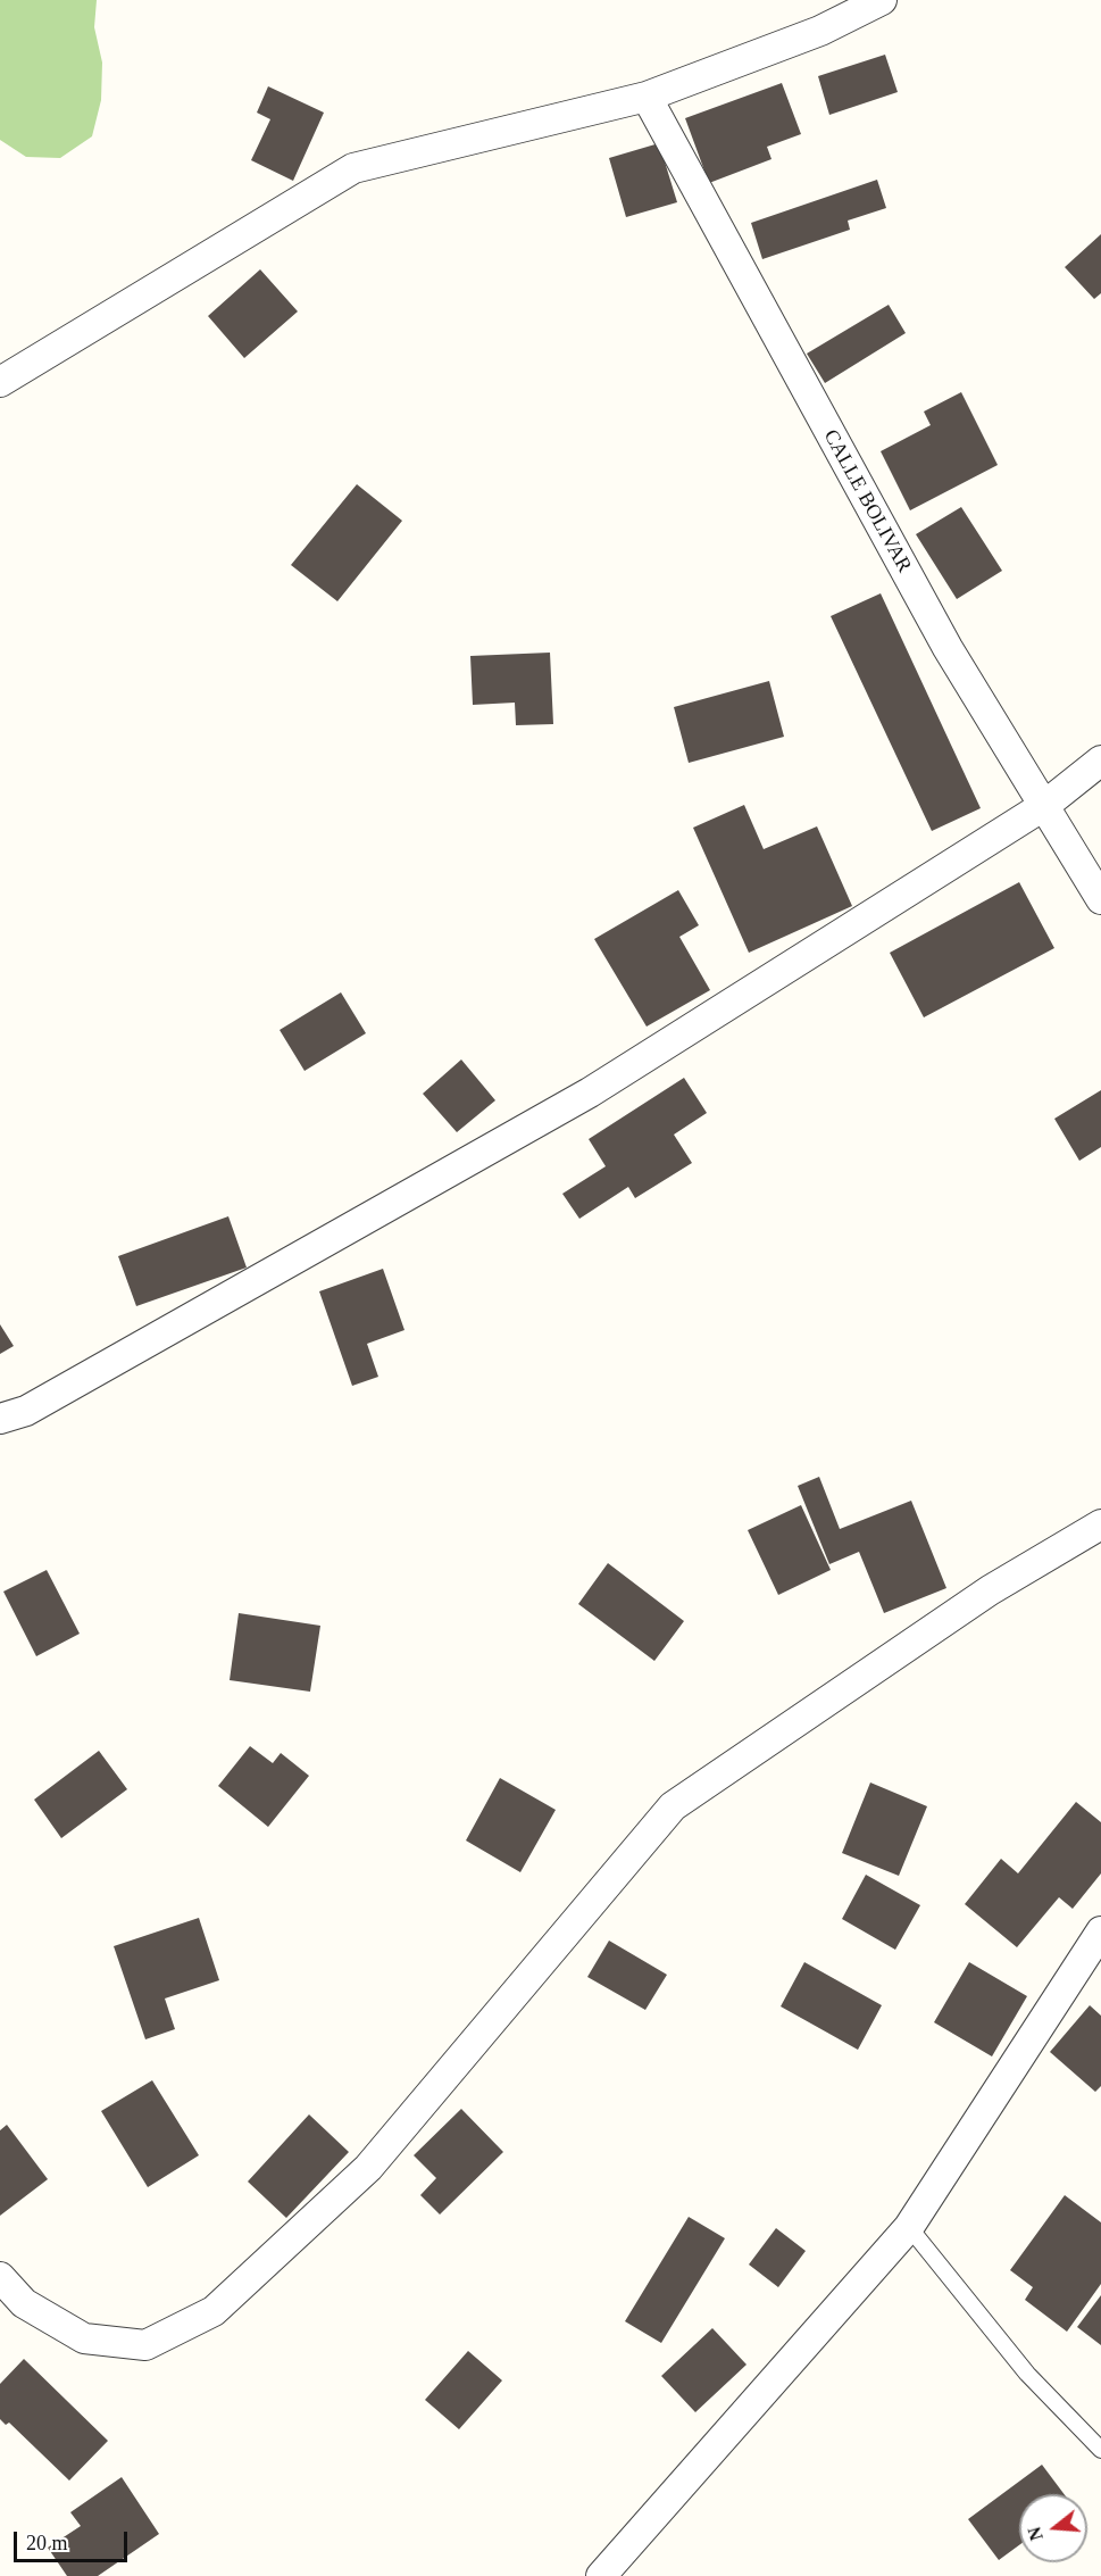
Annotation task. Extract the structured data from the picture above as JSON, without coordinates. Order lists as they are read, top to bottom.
{
  "streets": {
    "street": ["CALLE BOLIVAR"]
  },
  "scale_bar": "20 m",
  "north": "left"
}
